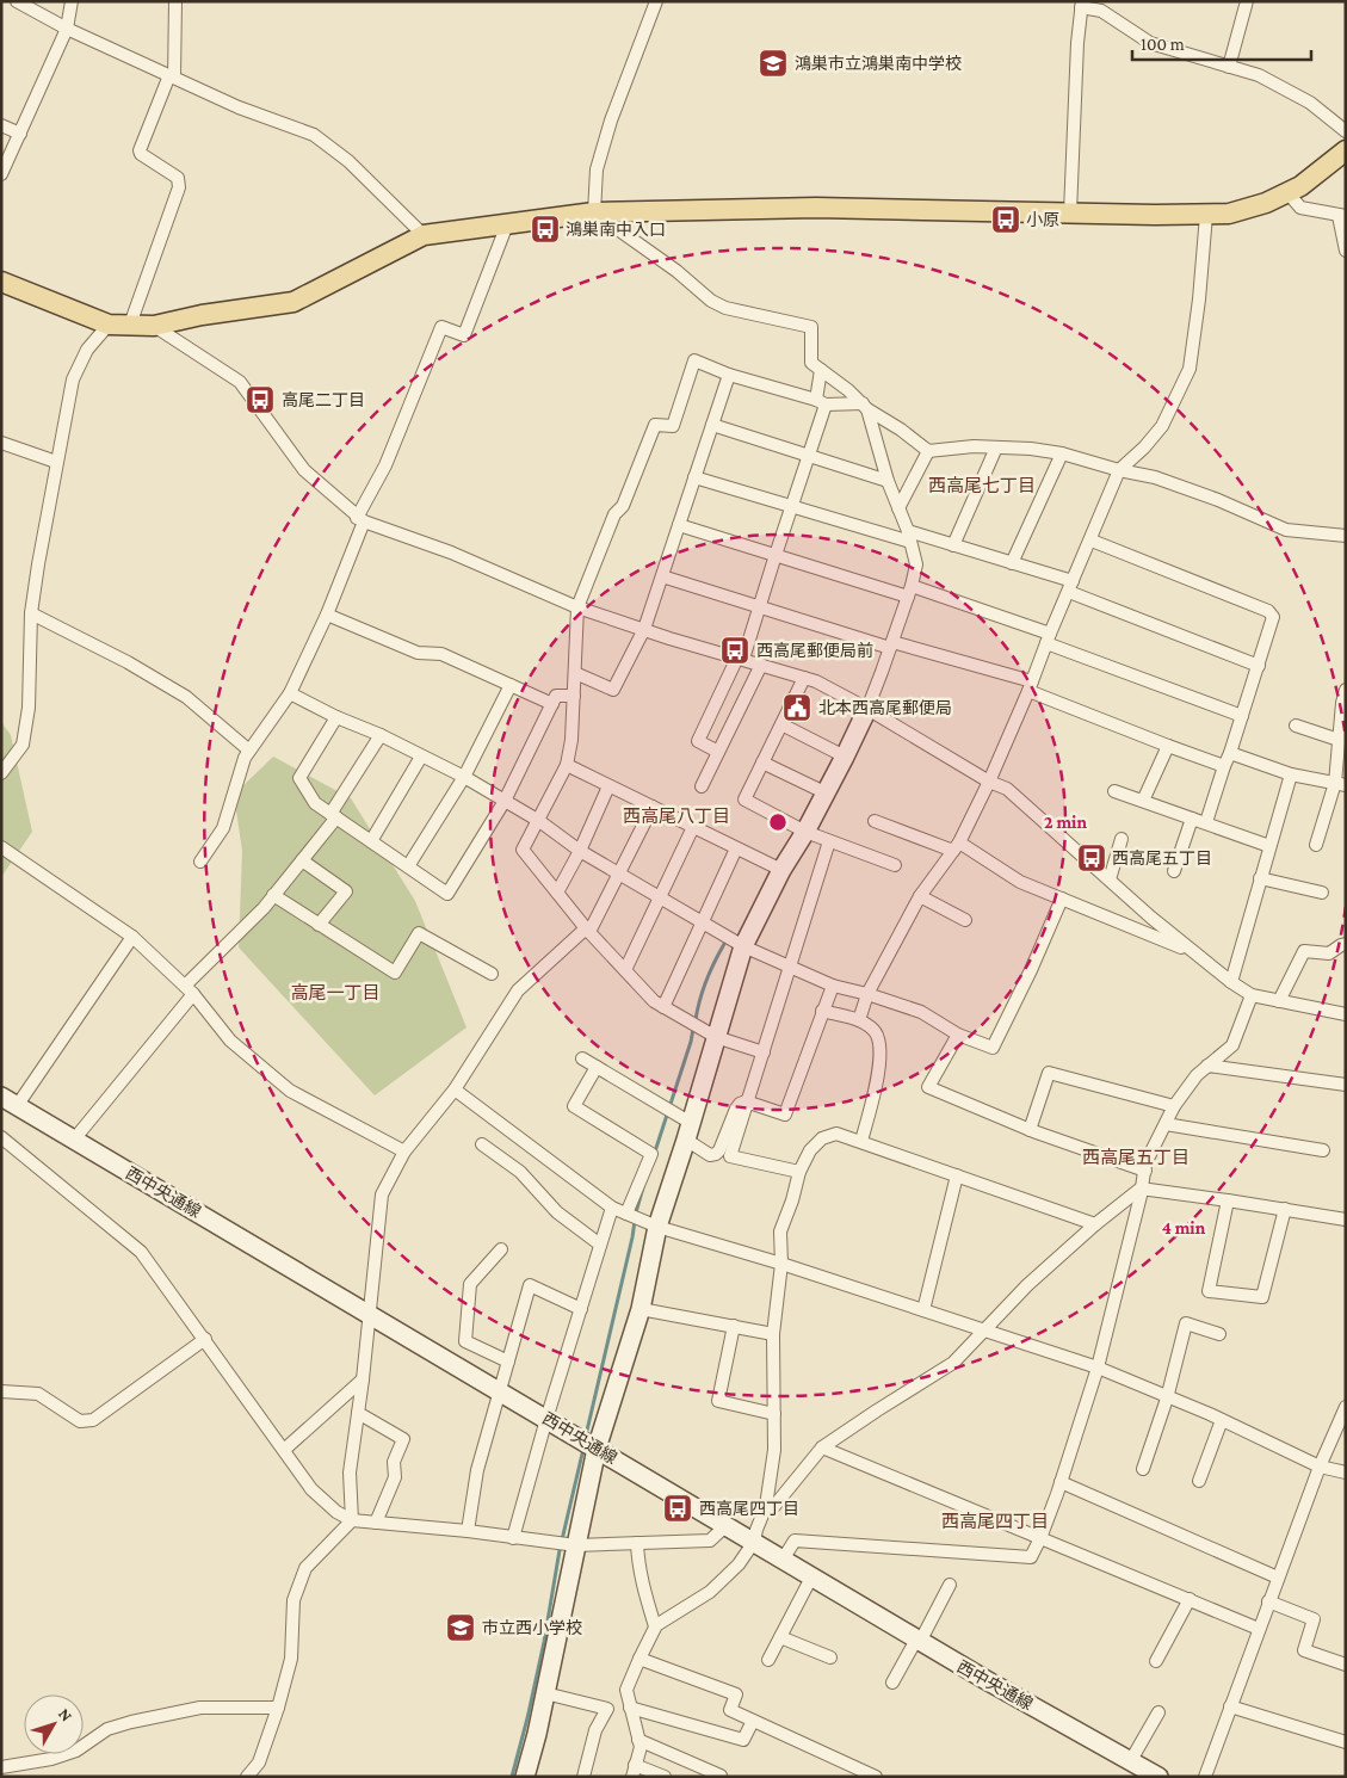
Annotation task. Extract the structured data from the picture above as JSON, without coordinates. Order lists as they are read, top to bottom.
{
  "streets": {
    "street": ["西中央通線"]
  },
  "districts": [
    "西高尾七丁目",
    "西高尾八丁目",
    "高尾一丁目",
    "西高尾五丁目",
    "西高尾四丁目"
  ],
  "places": {
    "school or university": ["鴻巣市立鴻巣南中学校", "市立西小学校"],
    "bus stop": [
      "小原",
      "鴻巣南中入口",
      "高尾二丁目",
      "西高尾郵便局前",
      "西高尾五丁目",
      "西高尾四丁目"
    ],
    "public building": ["北本西高尾郵便局"]
  },
  "scale_bar": "100 m",
  "north": "top right",
  "rings": ["2 min", "4 min"]
}
